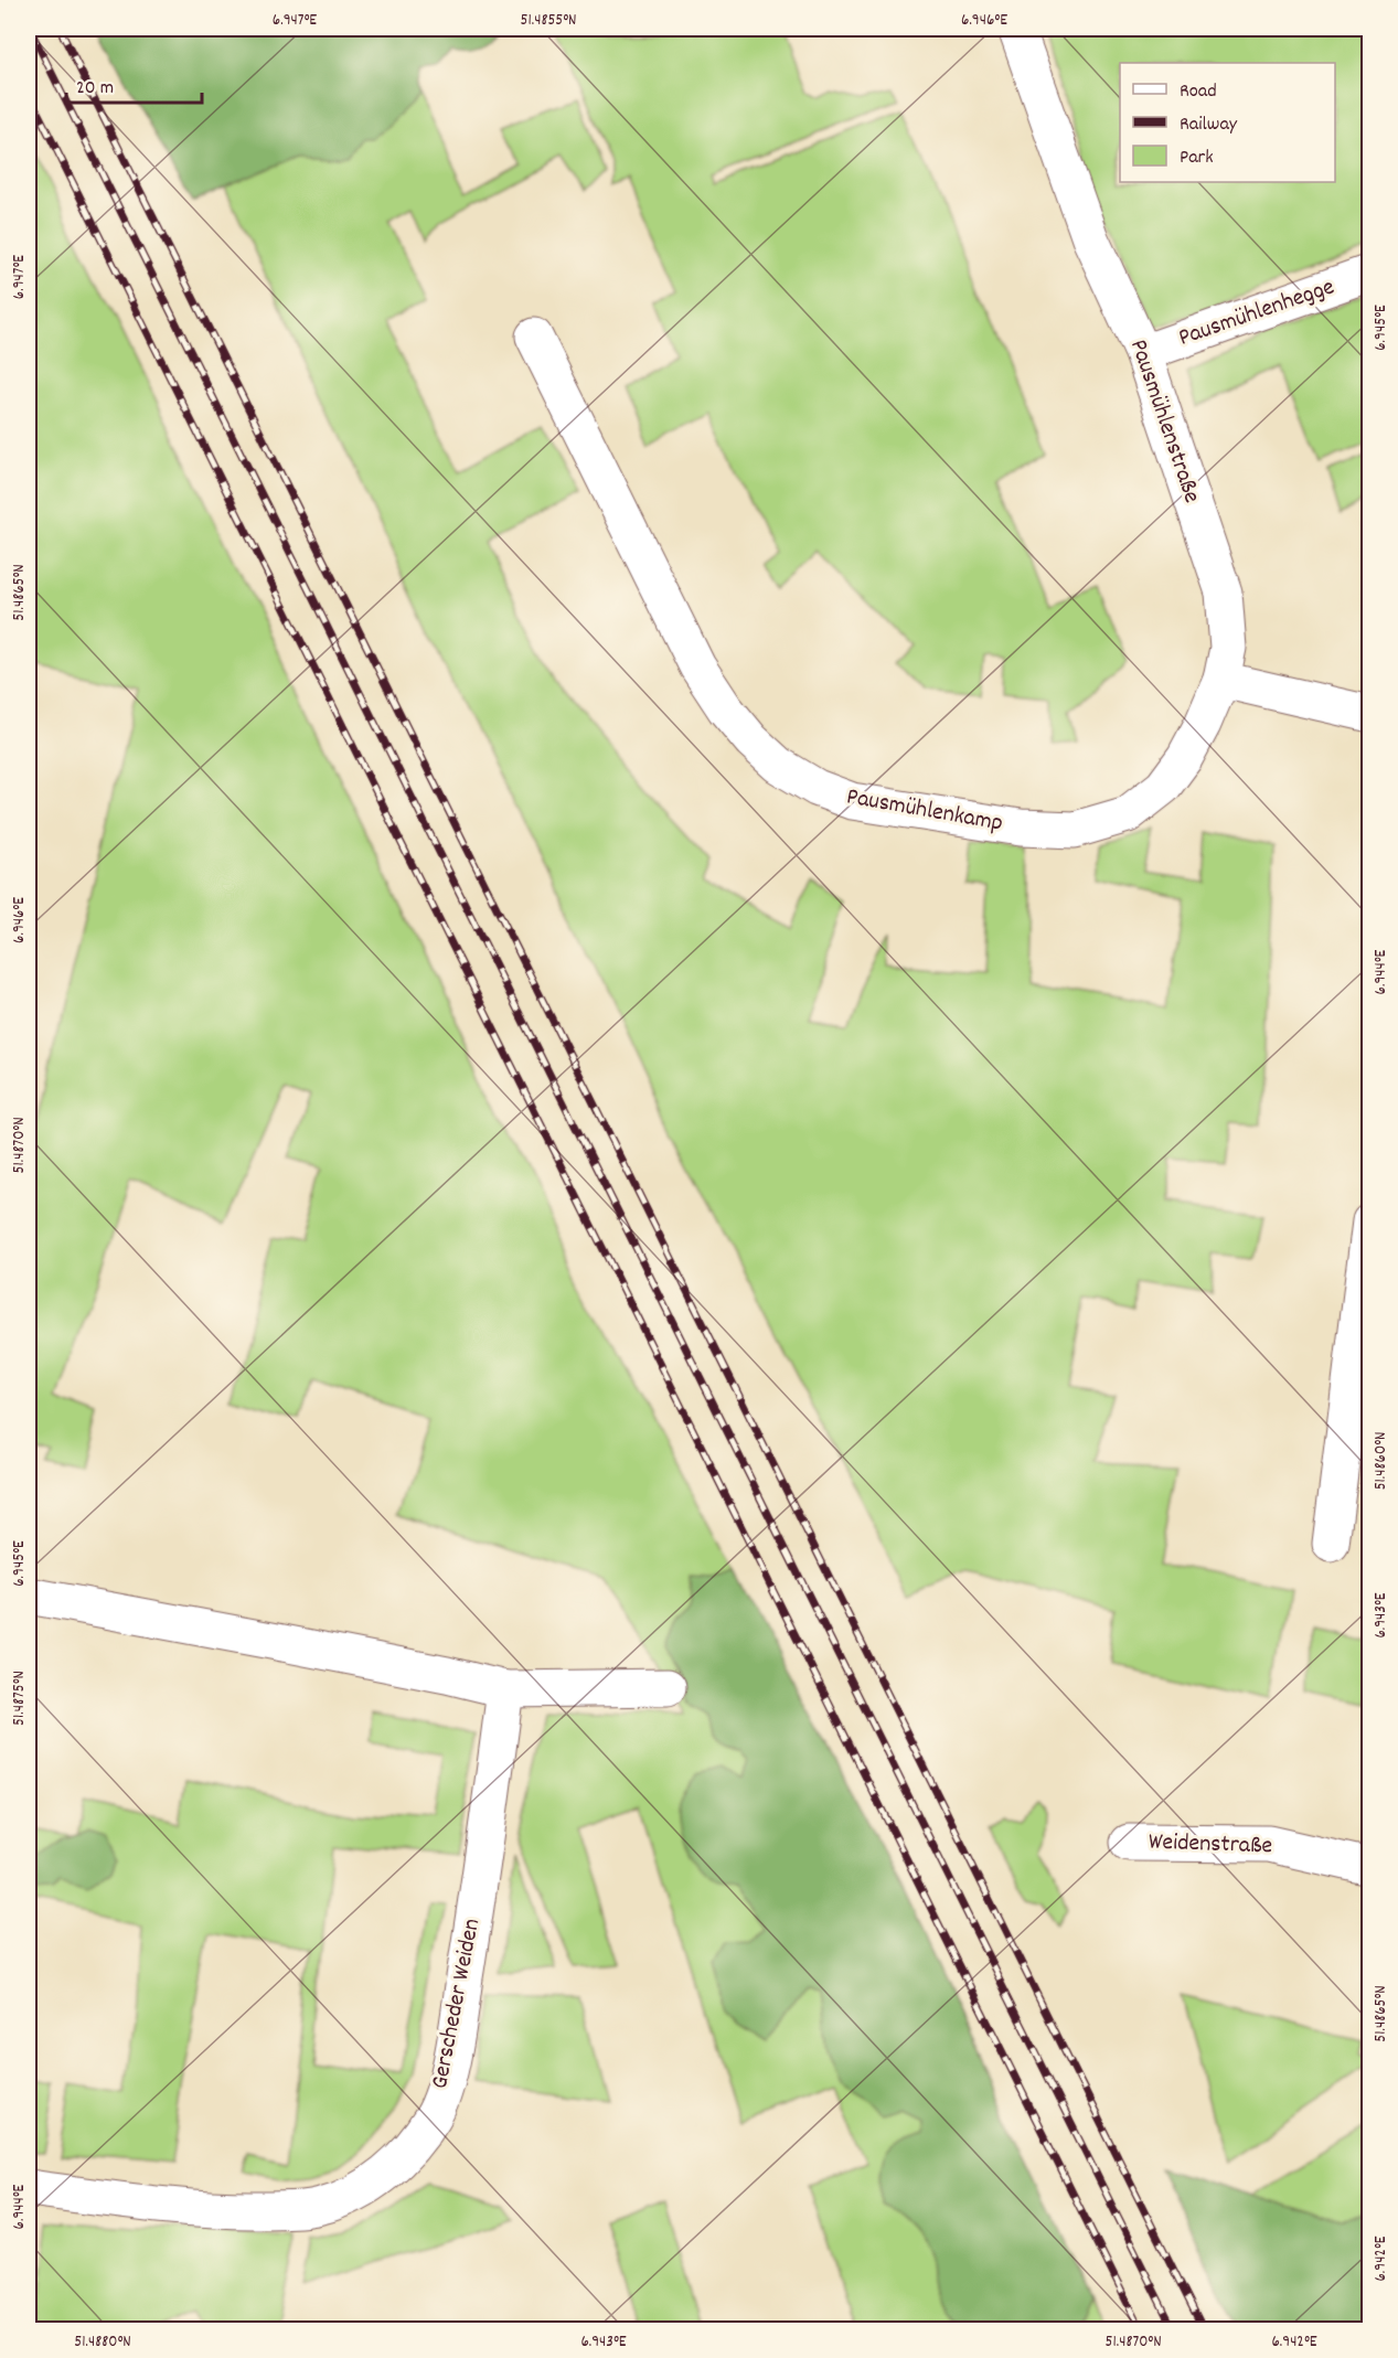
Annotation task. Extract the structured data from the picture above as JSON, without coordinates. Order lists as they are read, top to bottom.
{
  "streets": {
    "street": [
      "Pausmühlenhegge",
      "Pausmühlenstraße",
      "Pausmühlenkamp",
      "Weidenstraße",
      "Gerscheder Weiden"
    ]
  },
  "crossings": [
    ["Pausmühlenhegge", "Pausmühlenstraße"],
    ["Pausmühlenstraße", "Pausmühlenkamp"]
  ],
  "legend": ["Road", "Railway", "Park"],
  "scale_bar": "20 m",
  "coordinates": [
    "6.947°E",
    "51.4855°N",
    "6.946°E",
    "6.945°E",
    "51.4865°N",
    "6.944°E",
    "51.4870°N",
    "51.4860°N",
    "6.943°E",
    "51.4875°N",
    "6.942°E",
    "51.4880°N"
  ]
}
